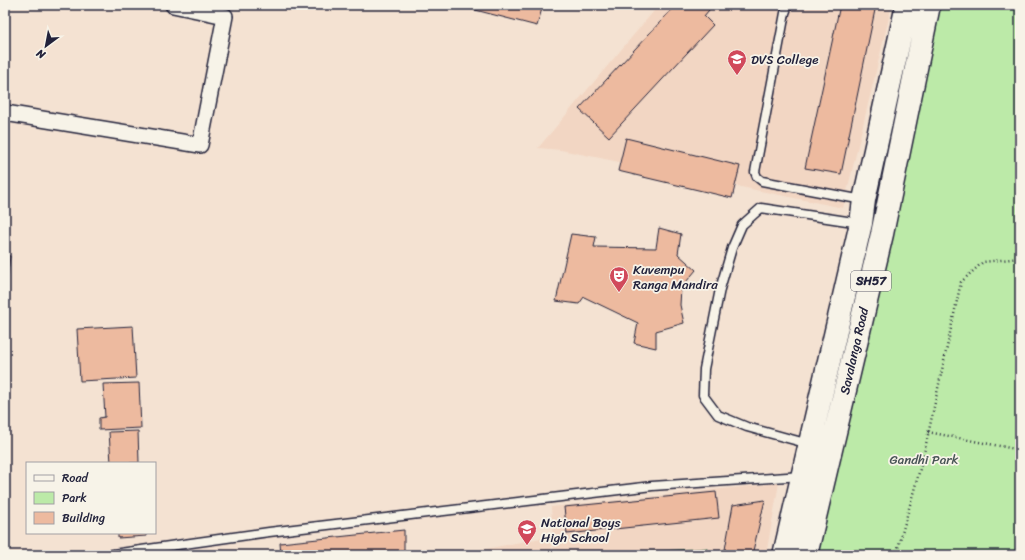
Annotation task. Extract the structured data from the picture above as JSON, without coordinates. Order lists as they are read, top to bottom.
{
  "streets": {
    "main road": ["SH57", "Savalanga Road"]
  },
  "parks": ["Gandhi Park"],
  "places": {
    "school or university": ["DVS College", "National Boys High School"],
    "theatre": ["Kuvempu Ranga Mandira"]
  },
  "legend": ["Road", "Park", "Building"],
  "north": "bottom left"
}
